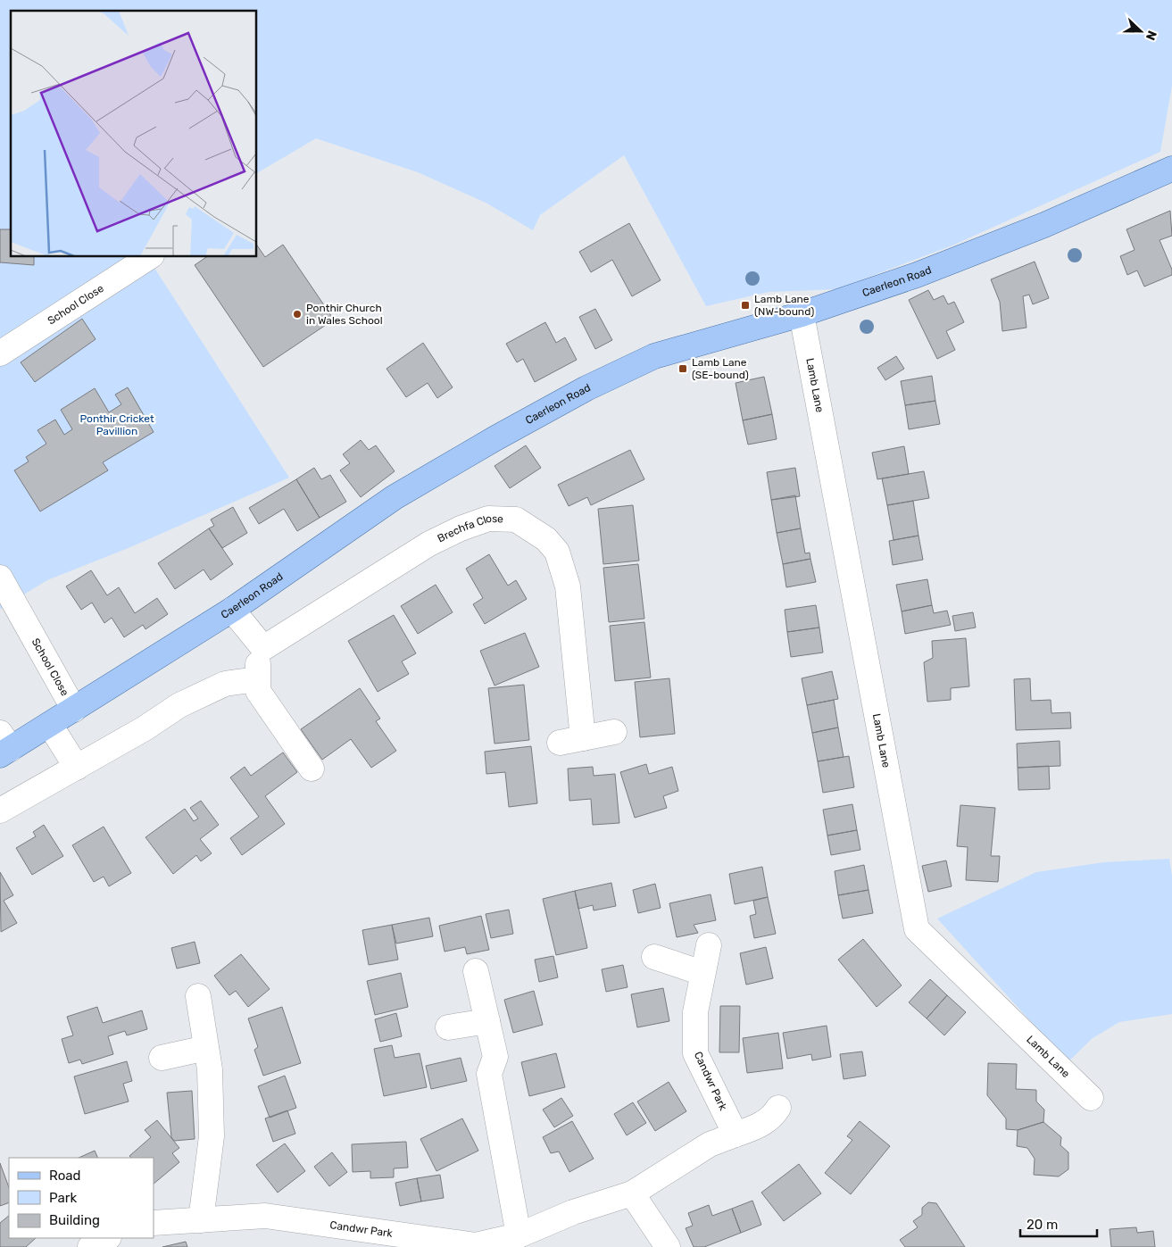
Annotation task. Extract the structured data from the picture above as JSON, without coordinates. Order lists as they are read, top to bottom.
{
  "streets": {
    "main road": ["Caerleon Road"],
    "street": [
      "School Close",
      "Lamb Lane",
      "Brechfa Close",
      "Candwr Park"
    ]
  },
  "crossings": [
    ["Caerleon Road", "School Close"],
    ["Caerleon Road", "Lamb Lane"]
  ],
  "parks": ["Ponthir Cricket Pavillion"],
  "places": {
    "transit": ["Lamb Lane (NW-bound)", "Lamb Lane (SE-bound)"],
    "other": ["Ponthir Church in Wales School"]
  },
  "legend": ["Road", "Park", "Building"],
  "scale_bar": "20 m",
  "north": "right"
}
